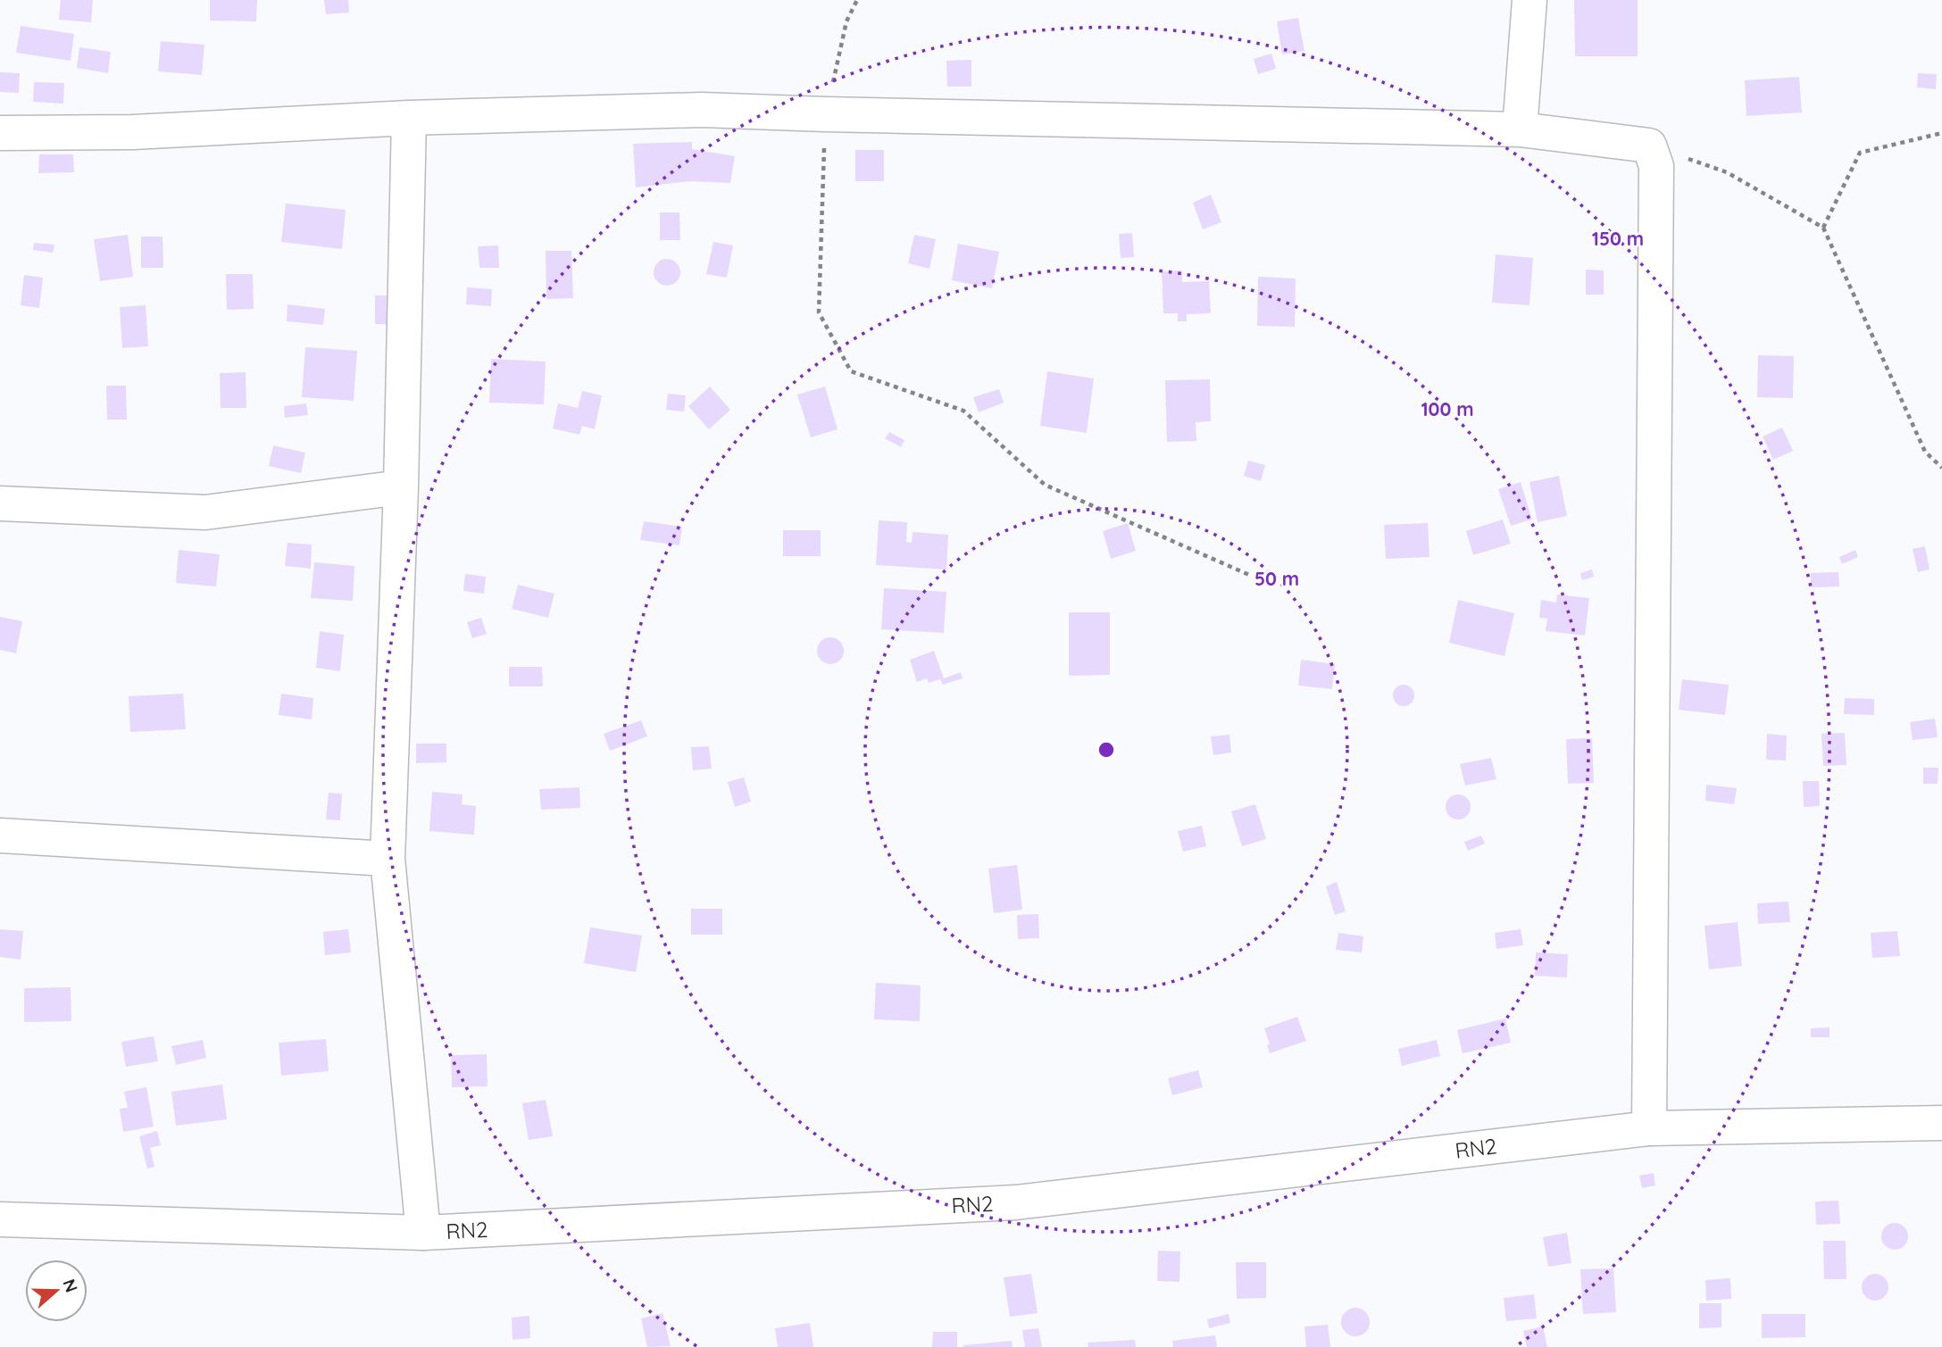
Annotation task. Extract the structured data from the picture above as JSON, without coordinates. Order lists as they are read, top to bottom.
{
  "streets": {
    "street": ["RN2"]
  },
  "north": "right",
  "rings": ["150 m", "100 m", "50 m"]
}
